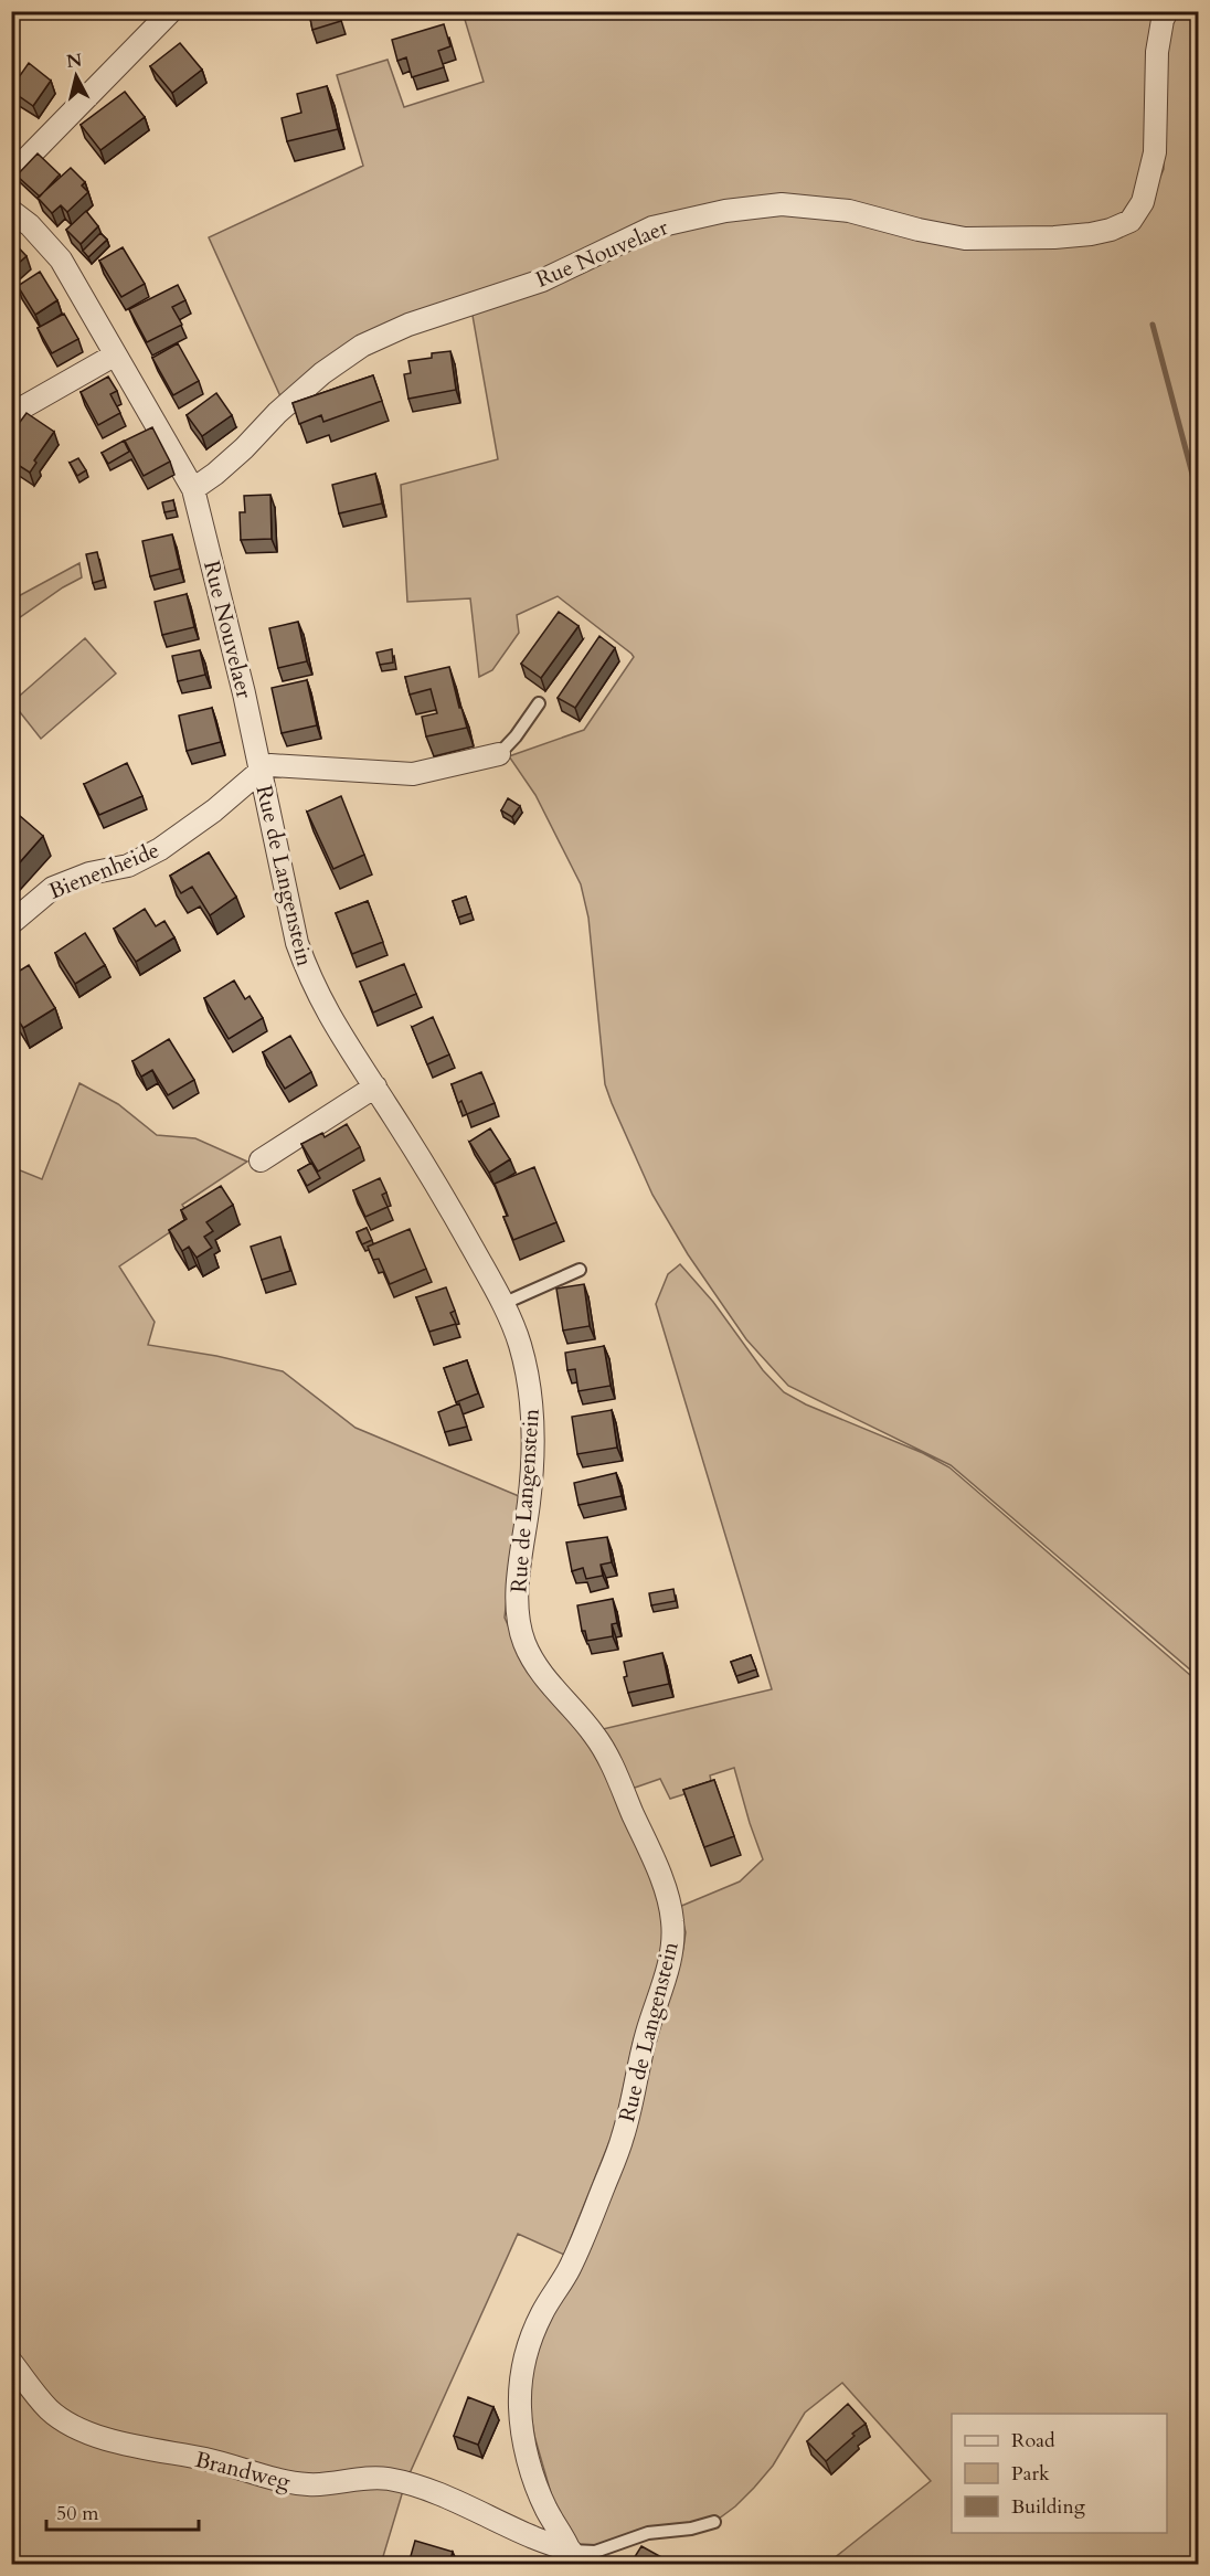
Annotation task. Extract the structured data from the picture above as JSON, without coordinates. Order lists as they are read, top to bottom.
{
  "streets": {
    "street": [
      "Rue Nouvelaer",
      "Bienenheide",
      "Rue de Langenstein",
      "Brandweg"
    ]
  },
  "crossings": [
    ["Rue Nouvelaer", "Bienenheide"],
    ["Rue Nouvelaer", "Rue de Langenstein"],
    ["Bienenheide", "Rue de Langenstein"],
    ["Rue de Langenstein", "Brandweg"]
  ],
  "legend": ["Road", "Park", "Building"],
  "scale_bar": "50 m",
  "north": "top"
}
